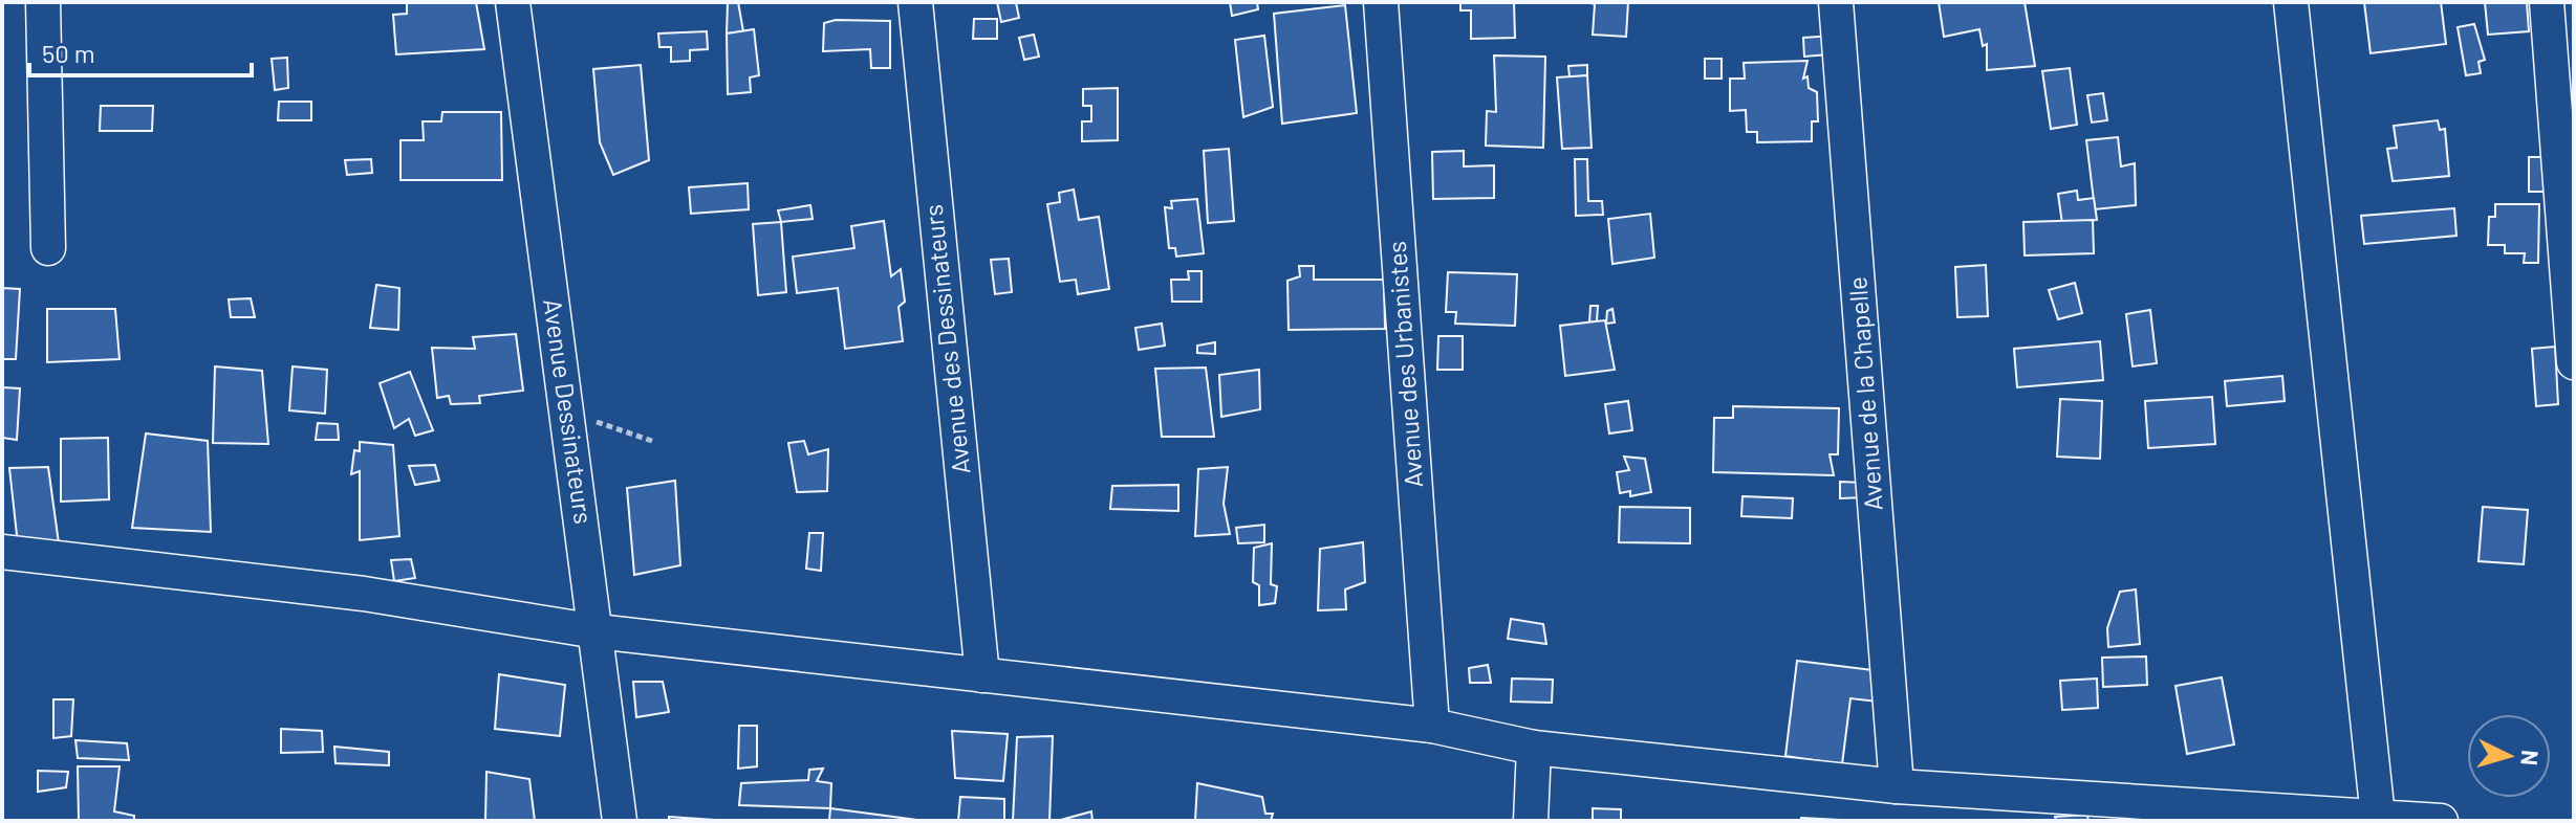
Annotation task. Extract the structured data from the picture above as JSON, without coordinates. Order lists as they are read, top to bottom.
{
  "streets": {
    "street": [
      "Avenue des Dessinateurs",
      "Avenue des Urbanistes",
      "Avenue de la Chapelle",
      "Avenue Dessinateurs"
    ]
  },
  "scale_bar": "50 m",
  "north": "right"
}
